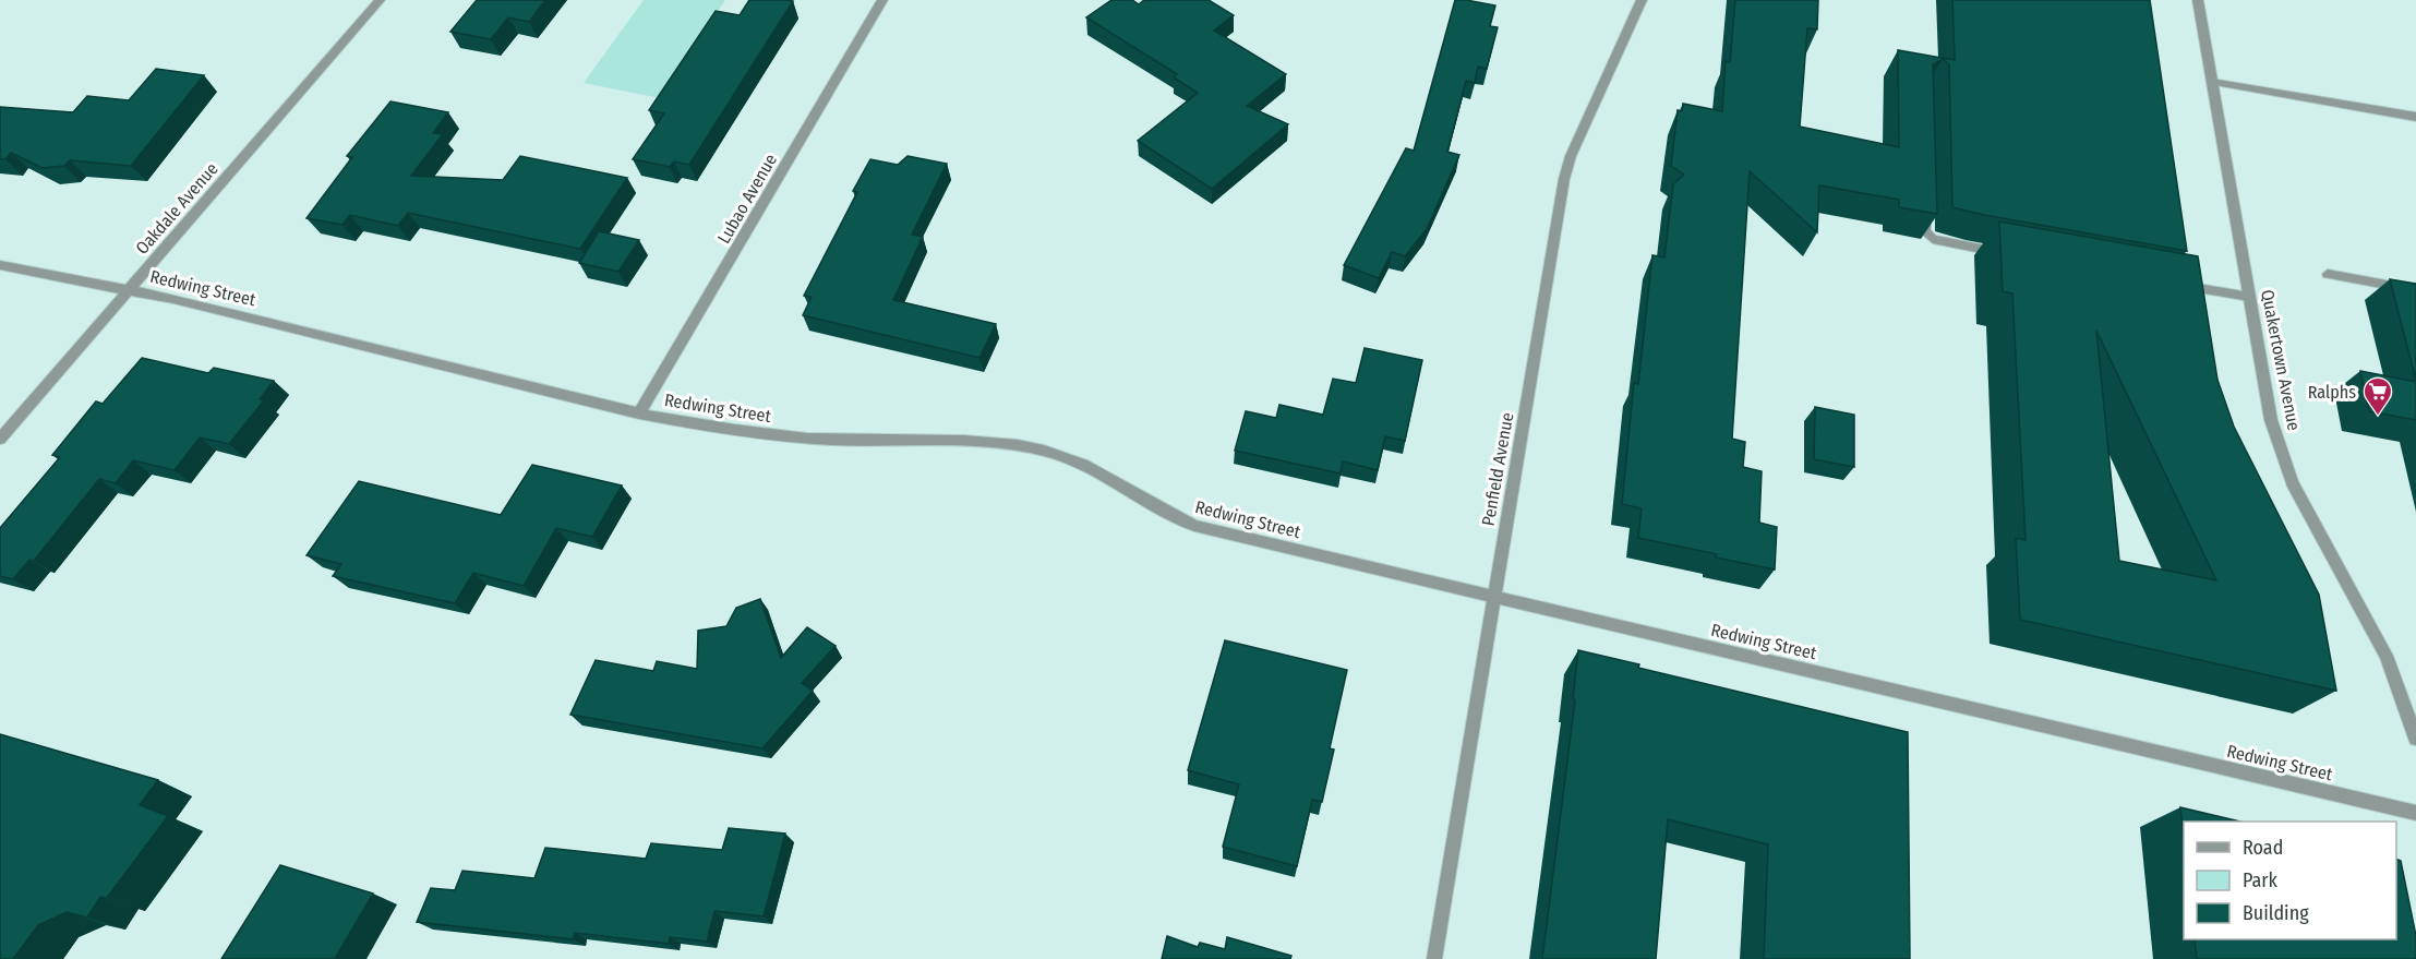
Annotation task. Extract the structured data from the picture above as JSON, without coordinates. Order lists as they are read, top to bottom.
{
  "streets": {
    "street": [
      "Lubao Avenue",
      "Oakdale Avenue",
      "Redwing Street",
      "Quakertown Avenue",
      "Penfield Avenue"
    ]
  },
  "crossings": [
    ["Lubao Avenue", "Redwing Street"],
    ["Oakdale Avenue", "Redwing Street"],
    ["Redwing Street", "Penfield Avenue"]
  ],
  "places": {
    "supermarket": ["Ralphs"]
  },
  "legend": ["Road", "Park", "Building"]
}
